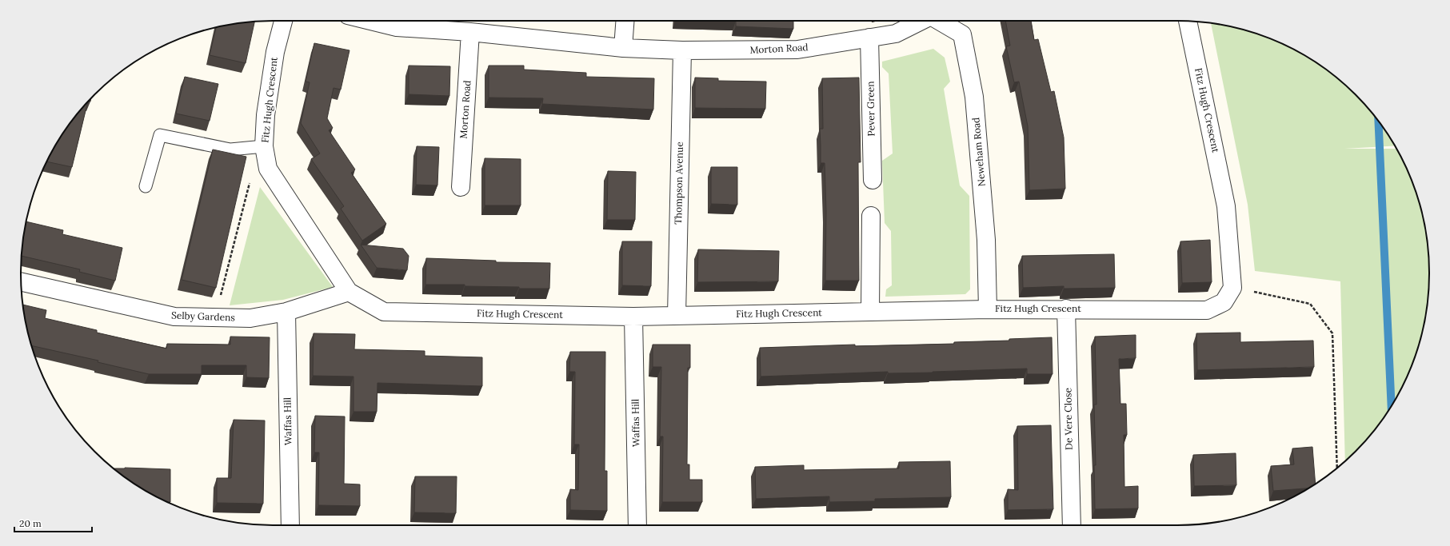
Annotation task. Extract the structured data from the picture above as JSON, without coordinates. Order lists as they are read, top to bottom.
{
  "streets": {
    "street": [
      "Morton Road",
      "Fitz Hugh Crescent",
      "Pever Green",
      "Neweham Road",
      "Thompson Avenue",
      "Selby Gardens",
      "De Vere Close",
      "Waffas Hill"
    ]
  },
  "crossings": [
    ["Morton Road", "Pever Green"],
    ["Morton Road", "Thompson Avenue"],
    ["Fitz Hugh Crescent", "Neweham Road"],
    ["Fitz Hugh Crescent", "Thompson Avenue"],
    ["Fitz Hugh Crescent", "Selby Gardens"],
    ["Fitz Hugh Crescent", "De Vere Close"],
    ["Fitz Hugh Crescent", "Waffas Hill"],
    ["Selby Gardens", "Waffas Hill"]
  ],
  "scale_bar": "20 m"
}
